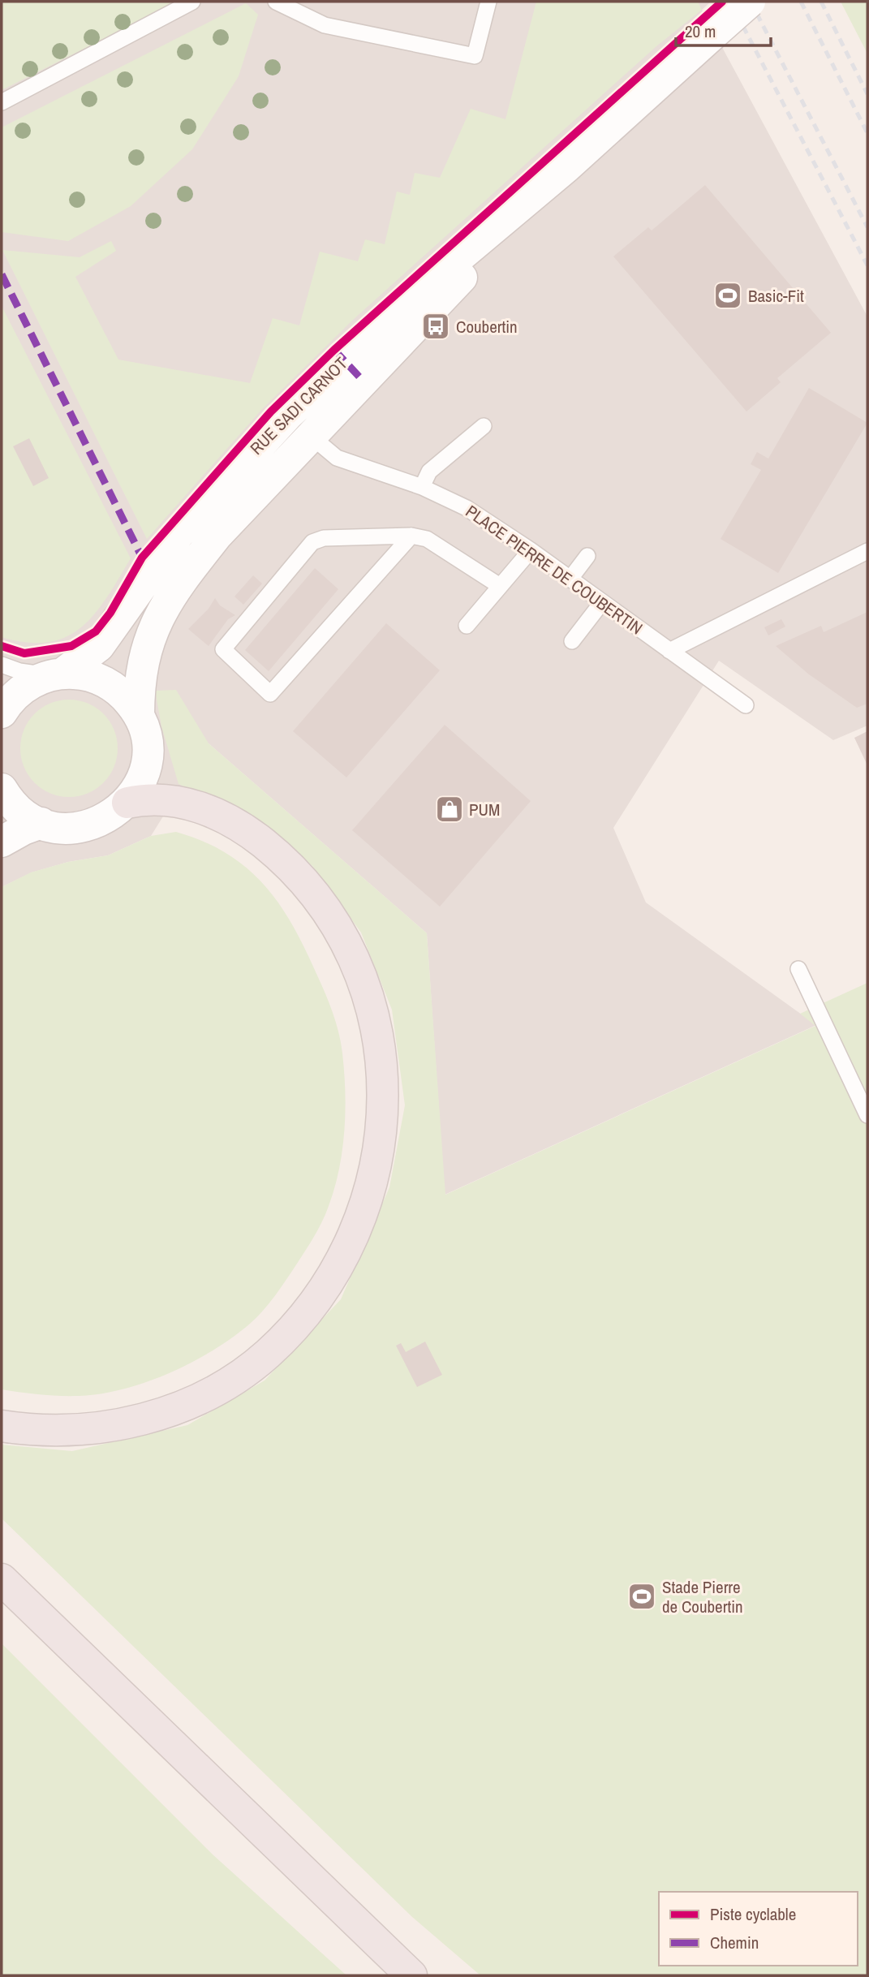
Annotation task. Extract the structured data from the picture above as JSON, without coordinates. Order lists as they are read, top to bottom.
{
  "streets": {
    "main road": ["RUE SADI CARNOT"],
    "lane": ["PLACE PIERRE DE COUBERTIN"]
  },
  "crossings": [
    ["RUE SADI CARNOT", "PLACE PIERRE DE COUBERTIN"]
  ],
  "places": {
    "sports": ["Basic-Fit", "Stade Pierre de Coubertin"],
    "bus stop": ["Coubertin"],
    "shop": ["PUM"]
  },
  "legend": ["Piste cyclable", "Chemin"],
  "scale_bar": "20 m"
}
